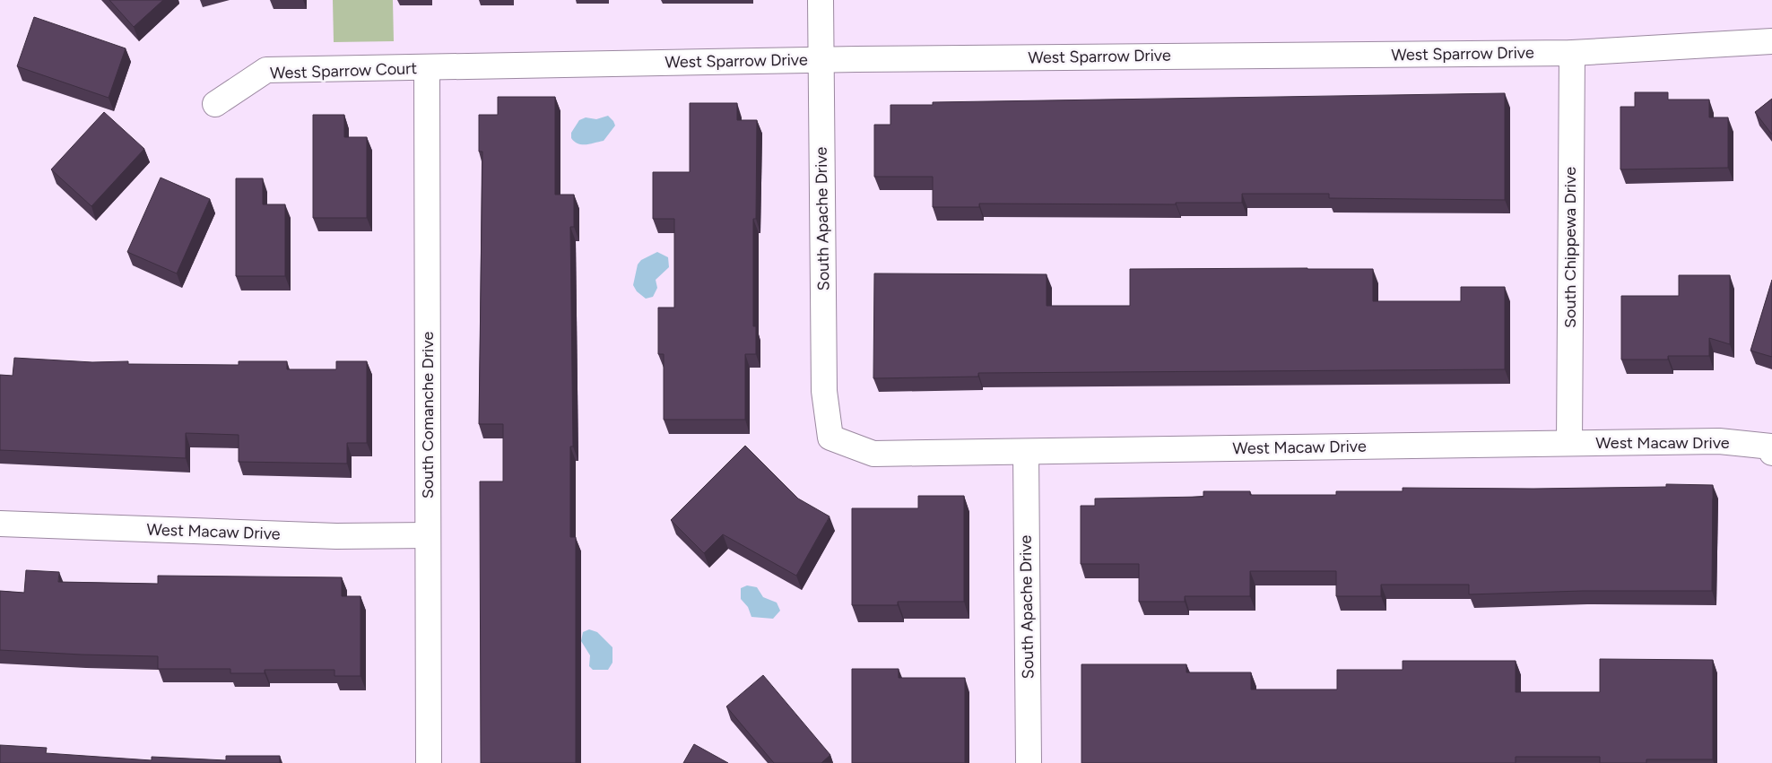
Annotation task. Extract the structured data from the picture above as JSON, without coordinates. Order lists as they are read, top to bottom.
{
  "streets": {
    "street": [
      "West Sparrow Drive",
      "West Sparrow Court",
      "South Apache Drive",
      "South Chippewa Drive",
      "South Comanche Drive",
      "West Macaw Drive"
    ]
  },
  "crossings": [
    ["West Sparrow Drive", "West Sparrow Court"],
    ["West Sparrow Drive", "South Apache Drive"],
    ["West Sparrow Drive", "South Chippewa Drive"],
    ["West Sparrow Drive", "South Comanche Drive"],
    ["West Sparrow Court", "South Comanche Drive"],
    ["South Apache Drive", "West Macaw Drive"],
    ["South Chippewa Drive", "West Macaw Drive"],
    ["South Comanche Drive", "West Macaw Drive"]
  ]
}
